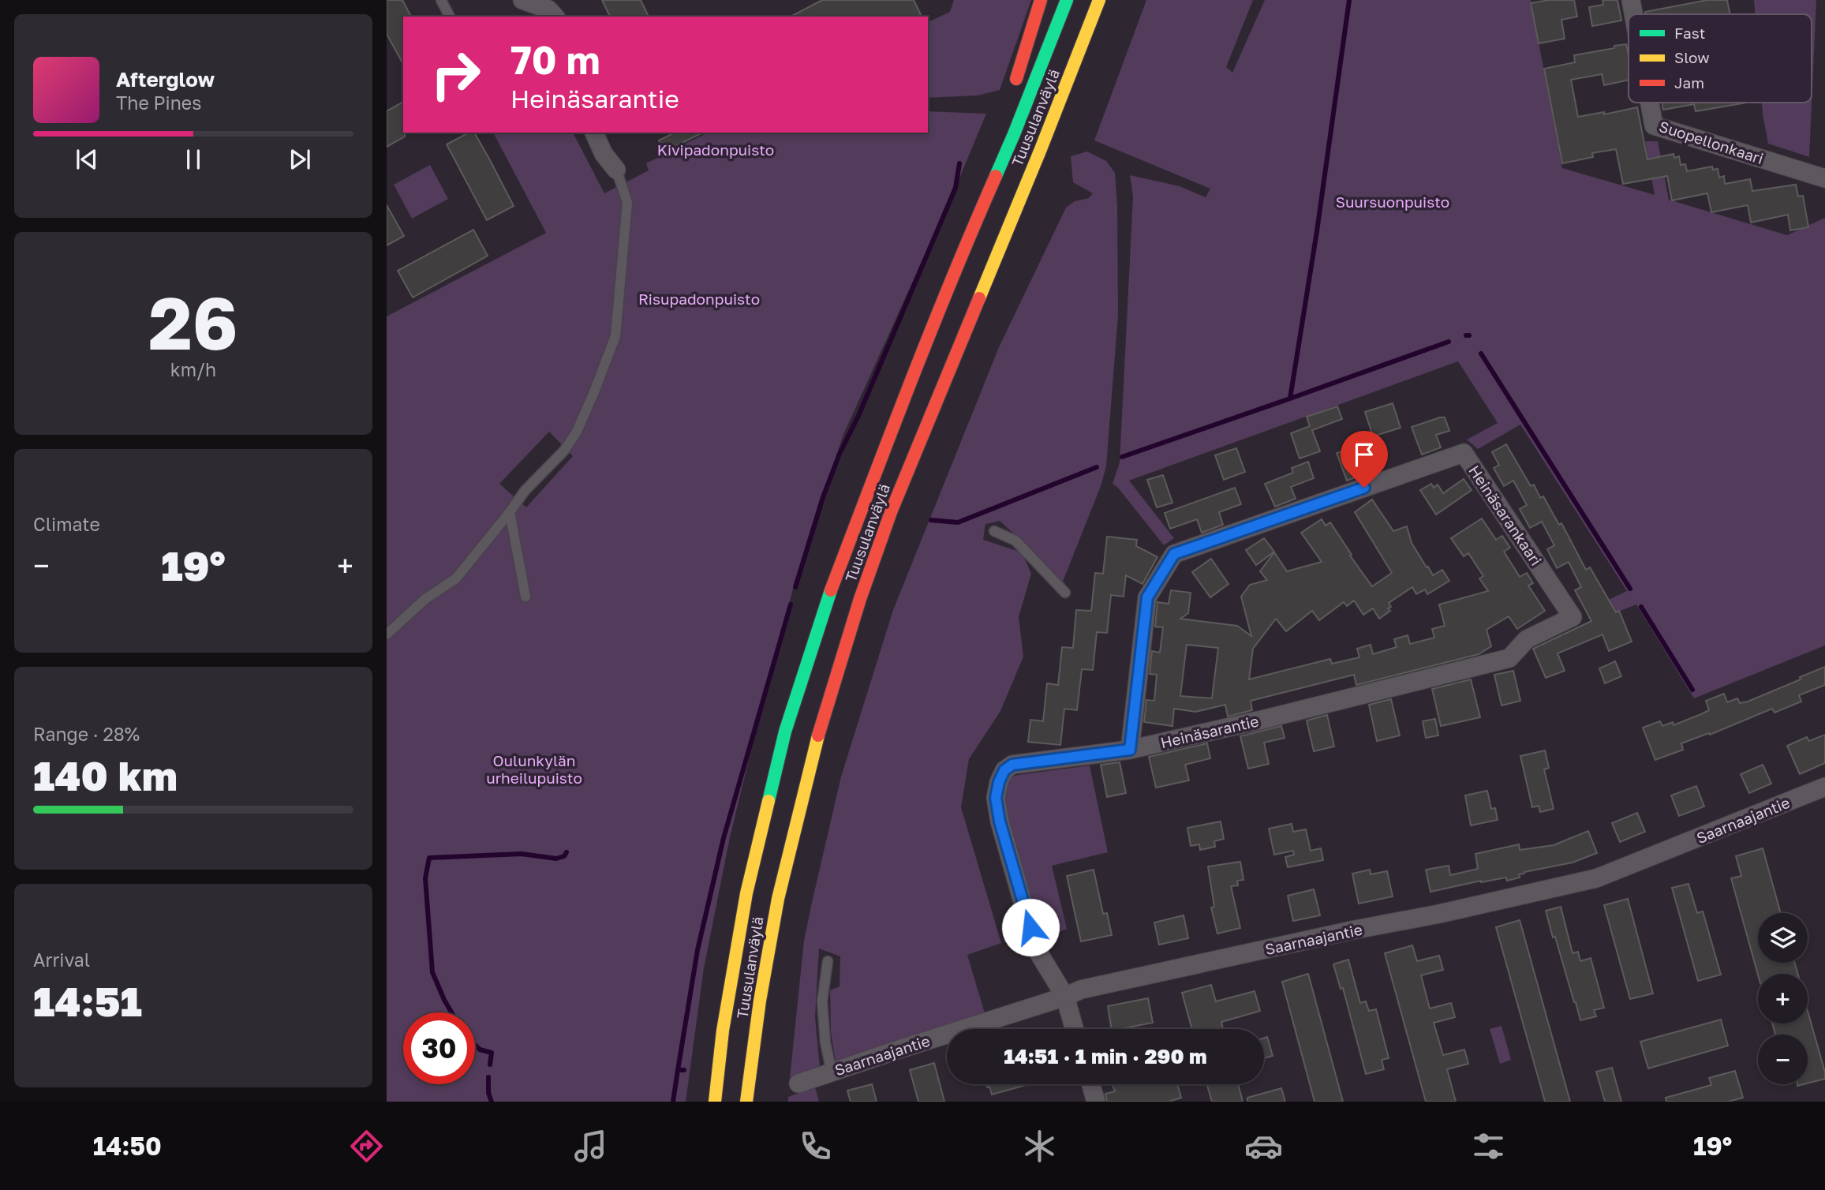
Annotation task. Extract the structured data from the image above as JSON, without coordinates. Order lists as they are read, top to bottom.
{
  "streets": {
    "highway": ["Tuusulanväylä"],
    "street": [
      "Suopellonkaari",
      "Heinäsarankaari",
      "Heinäsarantie",
      "Saarnaajantie"
    ]
  },
  "crossings": [
    ["Heinäsarankaari", "Heinäsarantie"],
    ["Heinäsarantie", "Saarnaajantie"]
  ],
  "parks": [
    "Kivipadonpuisto",
    "Suursuonpuisto",
    "Risupadonpuisto",
    "Oulunkylän urheilupuisto"
  ],
  "legend": ["Fast", "Slow", "Jam"],
  "page": {
    "turn": ["70 m", "Heinäsarantie"],
    "song": ["Afterglow", "The Pines"],
    "tile": [
      ["26", "km/h"],
      "Climate",
      ["Range · 28%", "140 km"],
      ["Arrival", "14:51"]
    ],
    "heat": ["−", "19°", "+"],
    "map_buttons": ["+", "−"],
    "limit": "30",
    "trip": "14:51 · 1 min · 290 m",
    "tabs": ["14:50", "19°"]
  }
}
